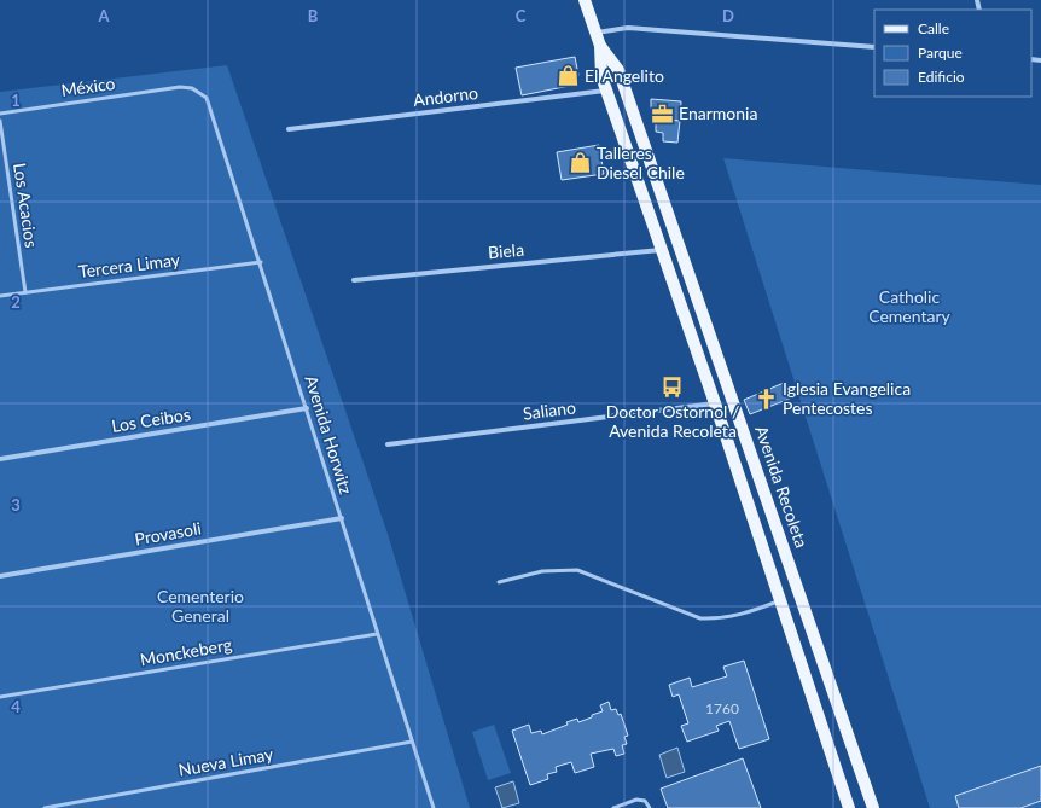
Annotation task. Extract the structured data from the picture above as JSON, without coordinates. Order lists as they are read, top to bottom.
{
  "streets": {
    "main road": ["Avenida Recoleta"],
    "street": [
      "Andorno",
      "Biela",
      "Saliano",
      "Los Ceibos",
      "Provasoli"
    ],
    "lane": [
      "México",
      "Los Acacios",
      "Tercera Limay",
      "Avenida Horwitz",
      "Monckeberg",
      "Nueva Limay"
    ]
  },
  "crossings": [
    ["México", "Avenida Horwitz"],
    ["Andorno", "Avenida Recoleta"],
    ["Los Acacios", "Tercera Limay"],
    ["Biela", "Avenida Recoleta"],
    ["Tercera Limay", "Avenida Horwitz"],
    ["Saliano", "Avenida Recoleta"],
    ["Los Ceibos", "Avenida Horwitz"],
    ["Avenida Horwitz", "Provasoli"],
    ["Avenida Horwitz", "Monckeberg"],
    ["Avenida Horwitz", "Nueva Limay"]
  ],
  "parks": ["Catholic Cementary", "Cementerio General"],
  "places": {
    "shop": ["El Angelito", "Talleres Diesel Chile"],
    "office": ["Enarmonia"],
    "bus stop": ["Doctor Ostornol / Avenida Recoleta"],
    "church": ["Iglesia Evangelica Pentecostes"]
  },
  "house_numbers": ["1760"],
  "legend": ["Calle", "Parque", "Edificio"],
  "grid": {
    "columns": [
      "A",
      "B",
      "C",
      "D"
    ],
    "rows": [
      "1",
      "2",
      "3",
      "4"
    ]
  }
}
